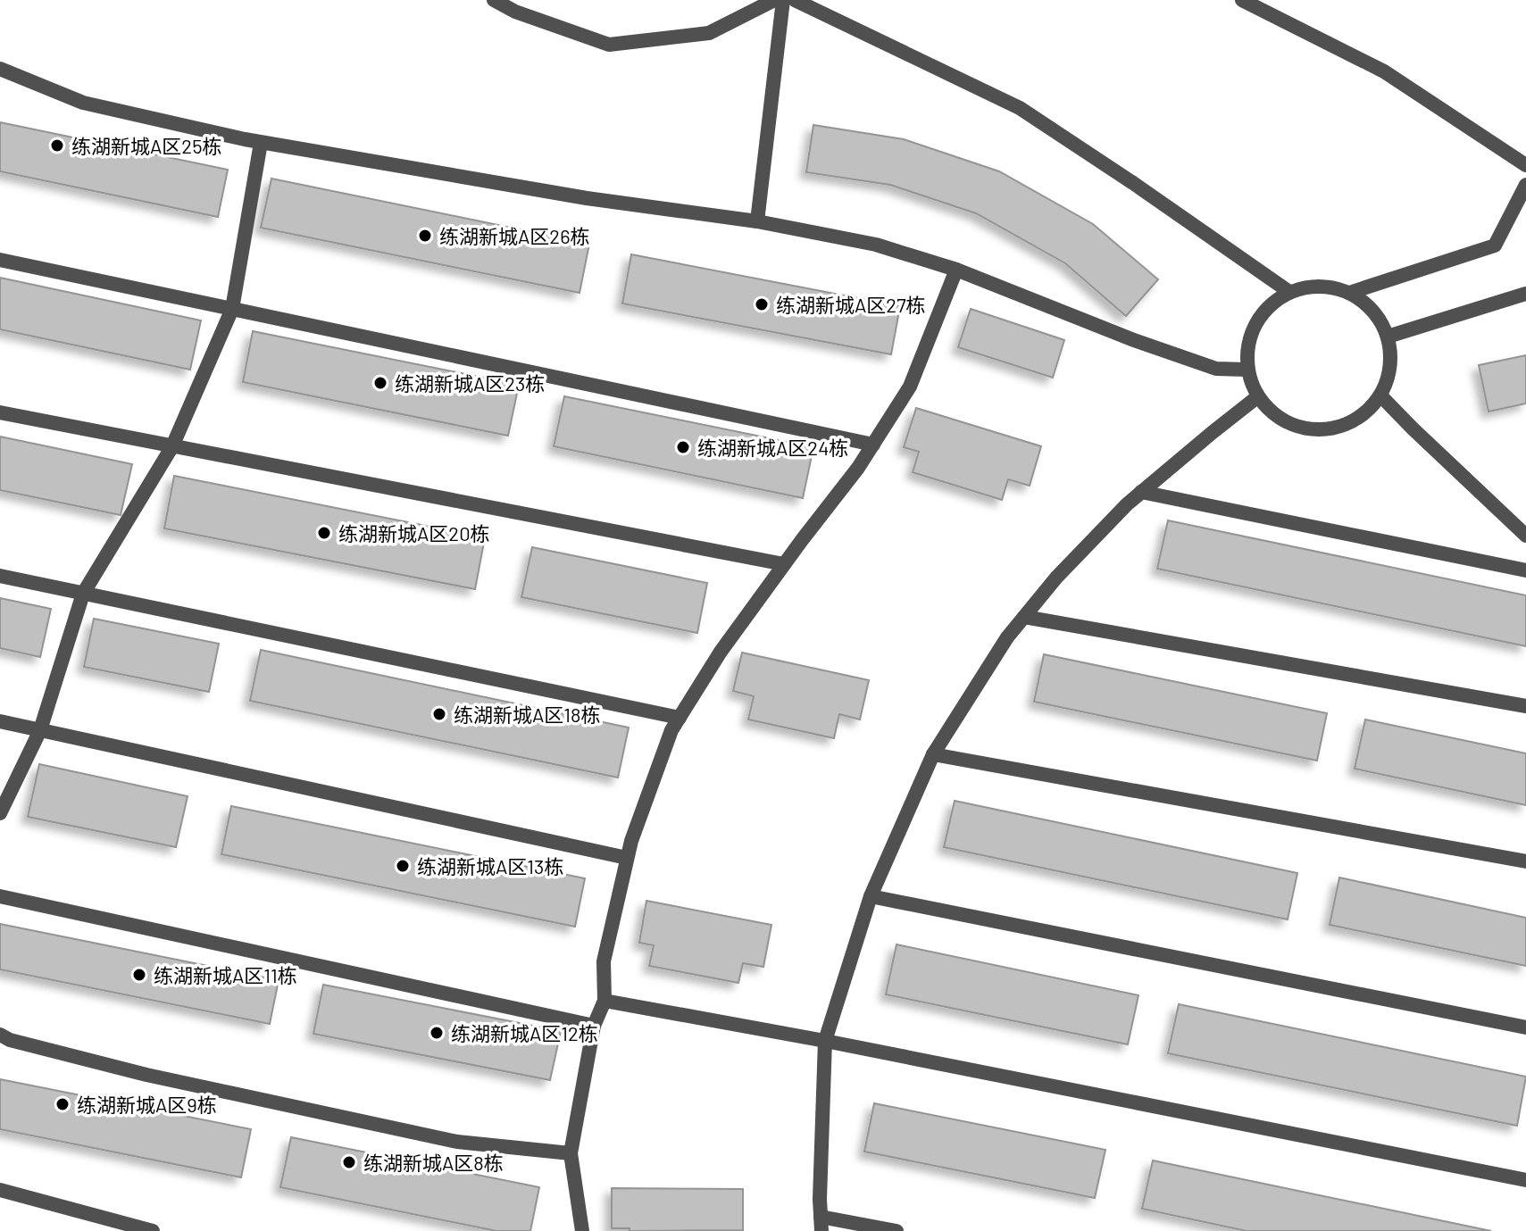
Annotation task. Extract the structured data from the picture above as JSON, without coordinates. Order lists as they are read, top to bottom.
{
  "places": [
    "练湖新城A区25栋",
    "练湖新城A区26栋",
    "练湖新城A区27栋",
    "练湖新城A区23栋",
    "练湖新城A区24栋",
    "练湖新城A区20栋",
    "练湖新城A区18栋",
    "练湖新城A区13栋",
    "练湖新城A区11栋",
    "练湖新城A区12栋",
    "练湖新城A区9栋",
    "练湖新城A区8栋"
  ]
}
